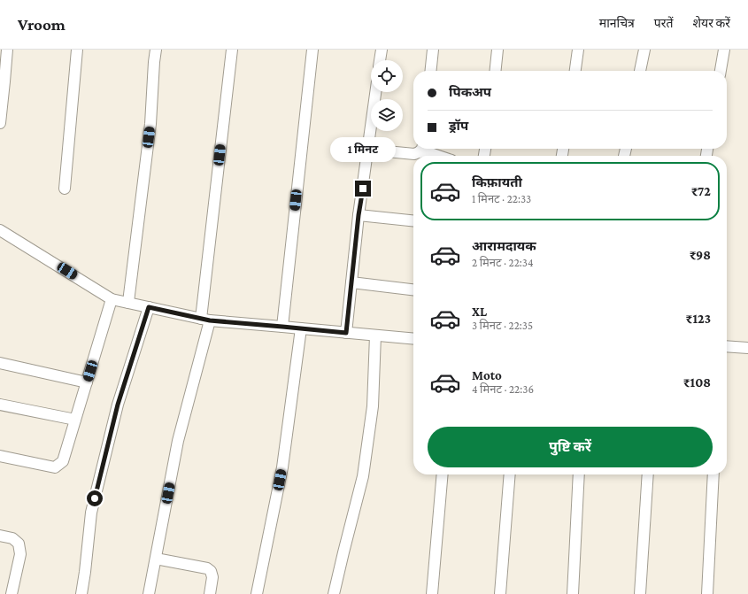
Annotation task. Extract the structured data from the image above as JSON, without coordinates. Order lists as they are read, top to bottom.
{
  "page": {
    "header": "Vroom",
    "nav": ["मानचित्र", "परतें", "शेयर करें"],
    "banner": ["पिकअप", "ड्रॉप"],
    "bubble": "1 मिनट",
    "list": [
      {
        "name": "किफ़ायती",
        "note": "1 मिनट · 22:33",
        "value": "₹72"
      },
      {
        "name": "आरामदायक",
        "note": "2 मिनट · 22:34",
        "value": "₹98"
      },
      {
        "name": "XL",
        "note": "3 मिनट · 22:35",
        "value": "₹123"
      },
      {
        "name": "Moto",
        "note": "4 मिनट · 22:36",
        "value": "₹108"
      }
    ],
    "buttons": "पुष्टि करें"
  }
}
